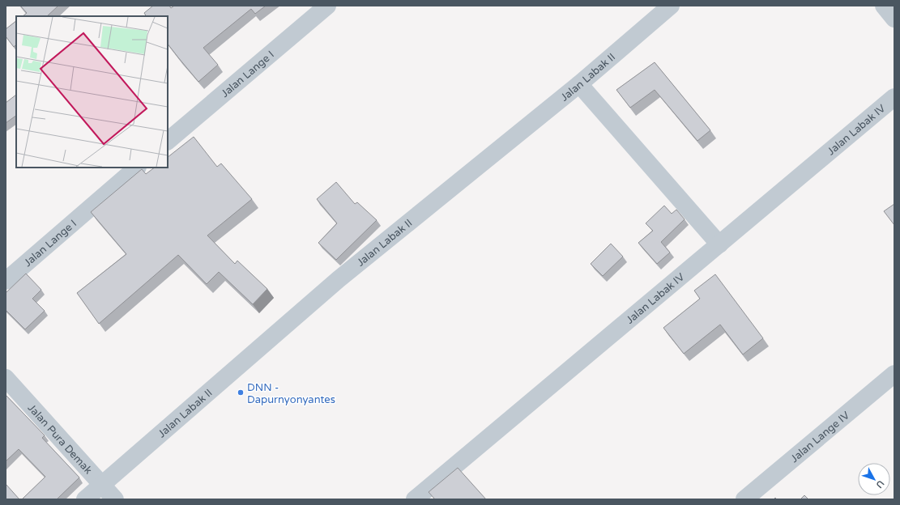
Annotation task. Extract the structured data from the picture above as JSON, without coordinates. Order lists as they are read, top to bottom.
{
  "streets": {
    "street": [
      "Jalan Lange I",
      "Jalan Labak II",
      "Jalan Labak IV",
      "Jalan Lange IV",
      "Jalan Pura Demak"
    ]
  },
  "crossings": [
    ["Jalan Labak II", "Jalan Pura Demak"]
  ],
  "places": ["DNN - Dapurnyonyantes"],
  "north": "bottom right"
}
